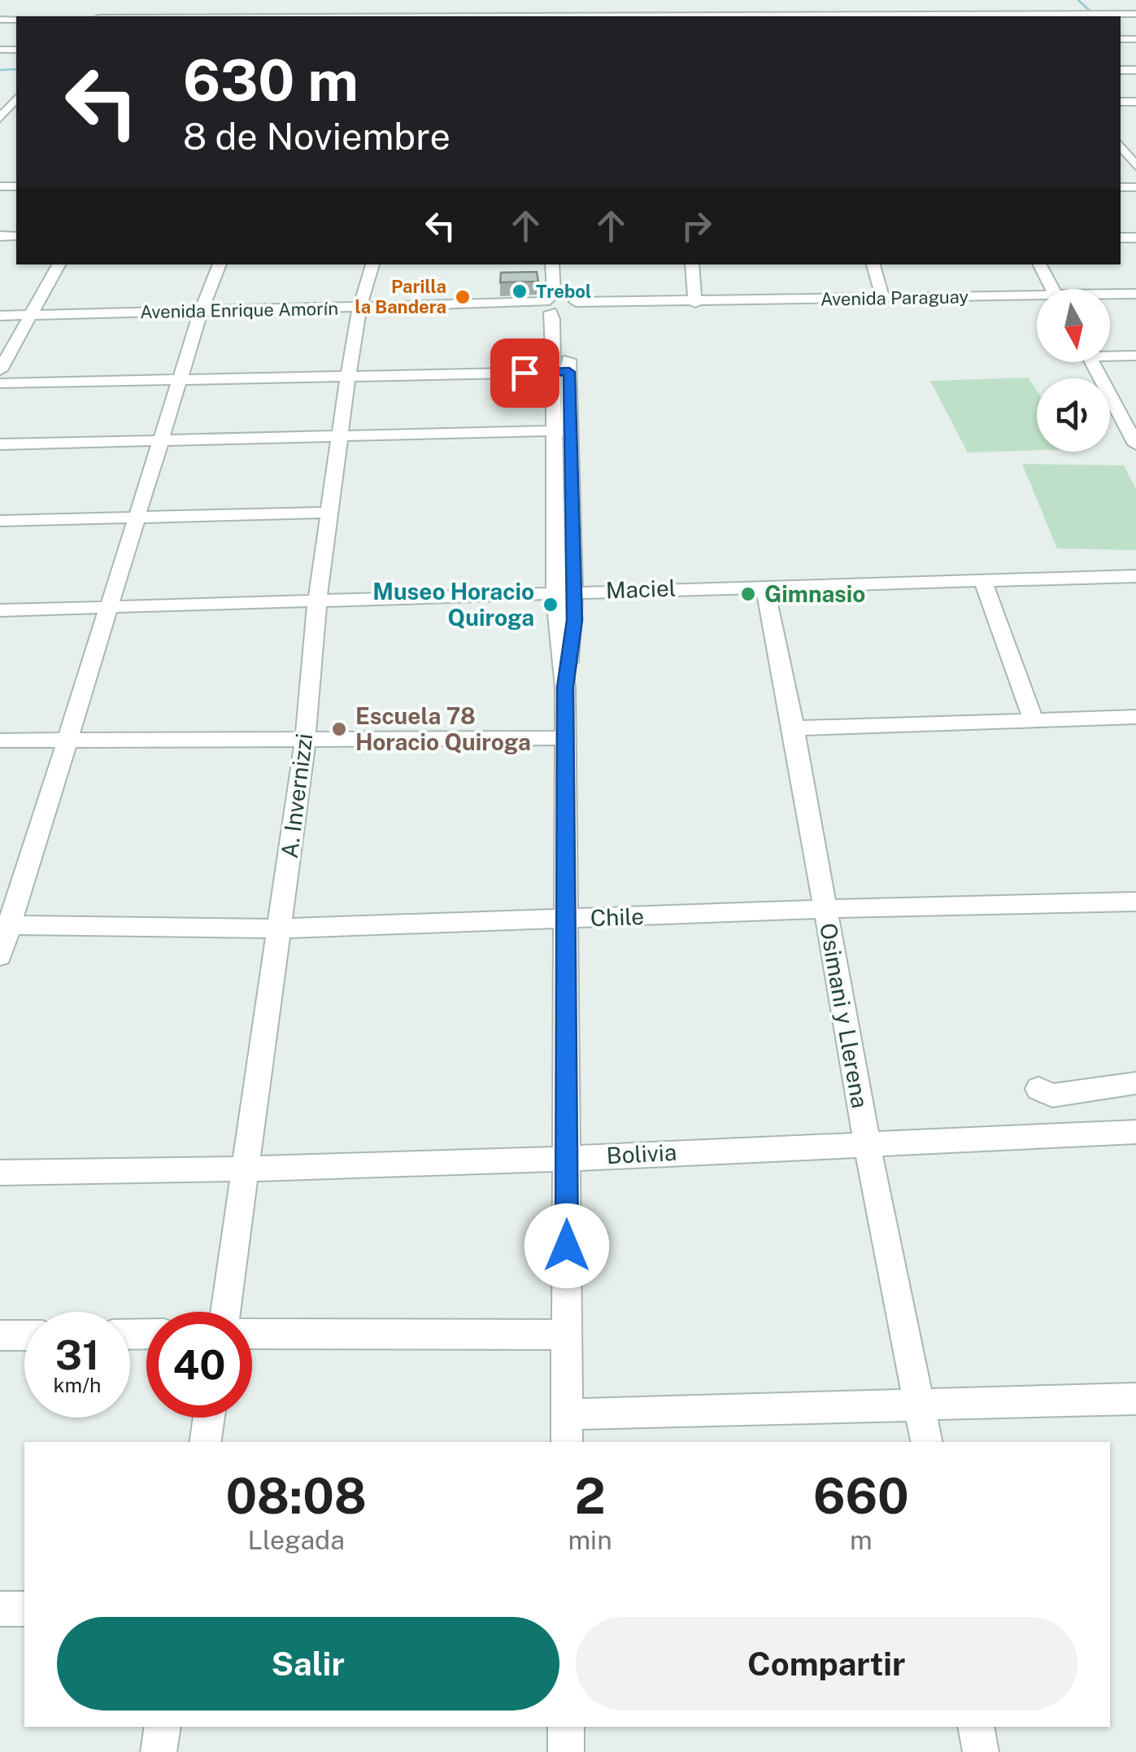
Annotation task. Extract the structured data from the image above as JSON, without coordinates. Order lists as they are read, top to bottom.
{
  "streets": {
    "street": [
      "Avenida Paraguay",
      "Avenida Enrique Amorín",
      "Maciel",
      "A. Invernizzi",
      "Chile",
      "Osimani y Llerena",
      "Bolivia"
    ]
  },
  "crossings": [
    ["Avenida Paraguay", "Avenida Enrique Amorín"],
    ["Avenida Enrique Amorín", "A. Invernizzi"],
    ["Maciel", "A. Invernizzi"],
    ["Maciel", "Osimani y Llerena"],
    ["A. Invernizzi", "Chile"],
    ["A. Invernizzi", "Bolivia"],
    ["Chile", "Osimani y Llerena"],
    ["Osimani y Llerena", "Bolivia"]
  ],
  "places": [
    "Trebol",
    "Parilla la Bandera",
    "Gimnasio",
    "Museo Horacio Quiroga",
    "Escuela 78 Horacio Quiroga"
  ],
  "north": "bottom",
  "page": {
    "turn": ["630 m", "8 de Noviembre"],
    "speed": "31 km/h",
    "limit": "40",
    "eta": [
      "08:08",
      "Llegada",
      "2",
      "min",
      "660",
      "m"
    ],
    "buttons": ["Salir", "Compartir"]
  }
}
